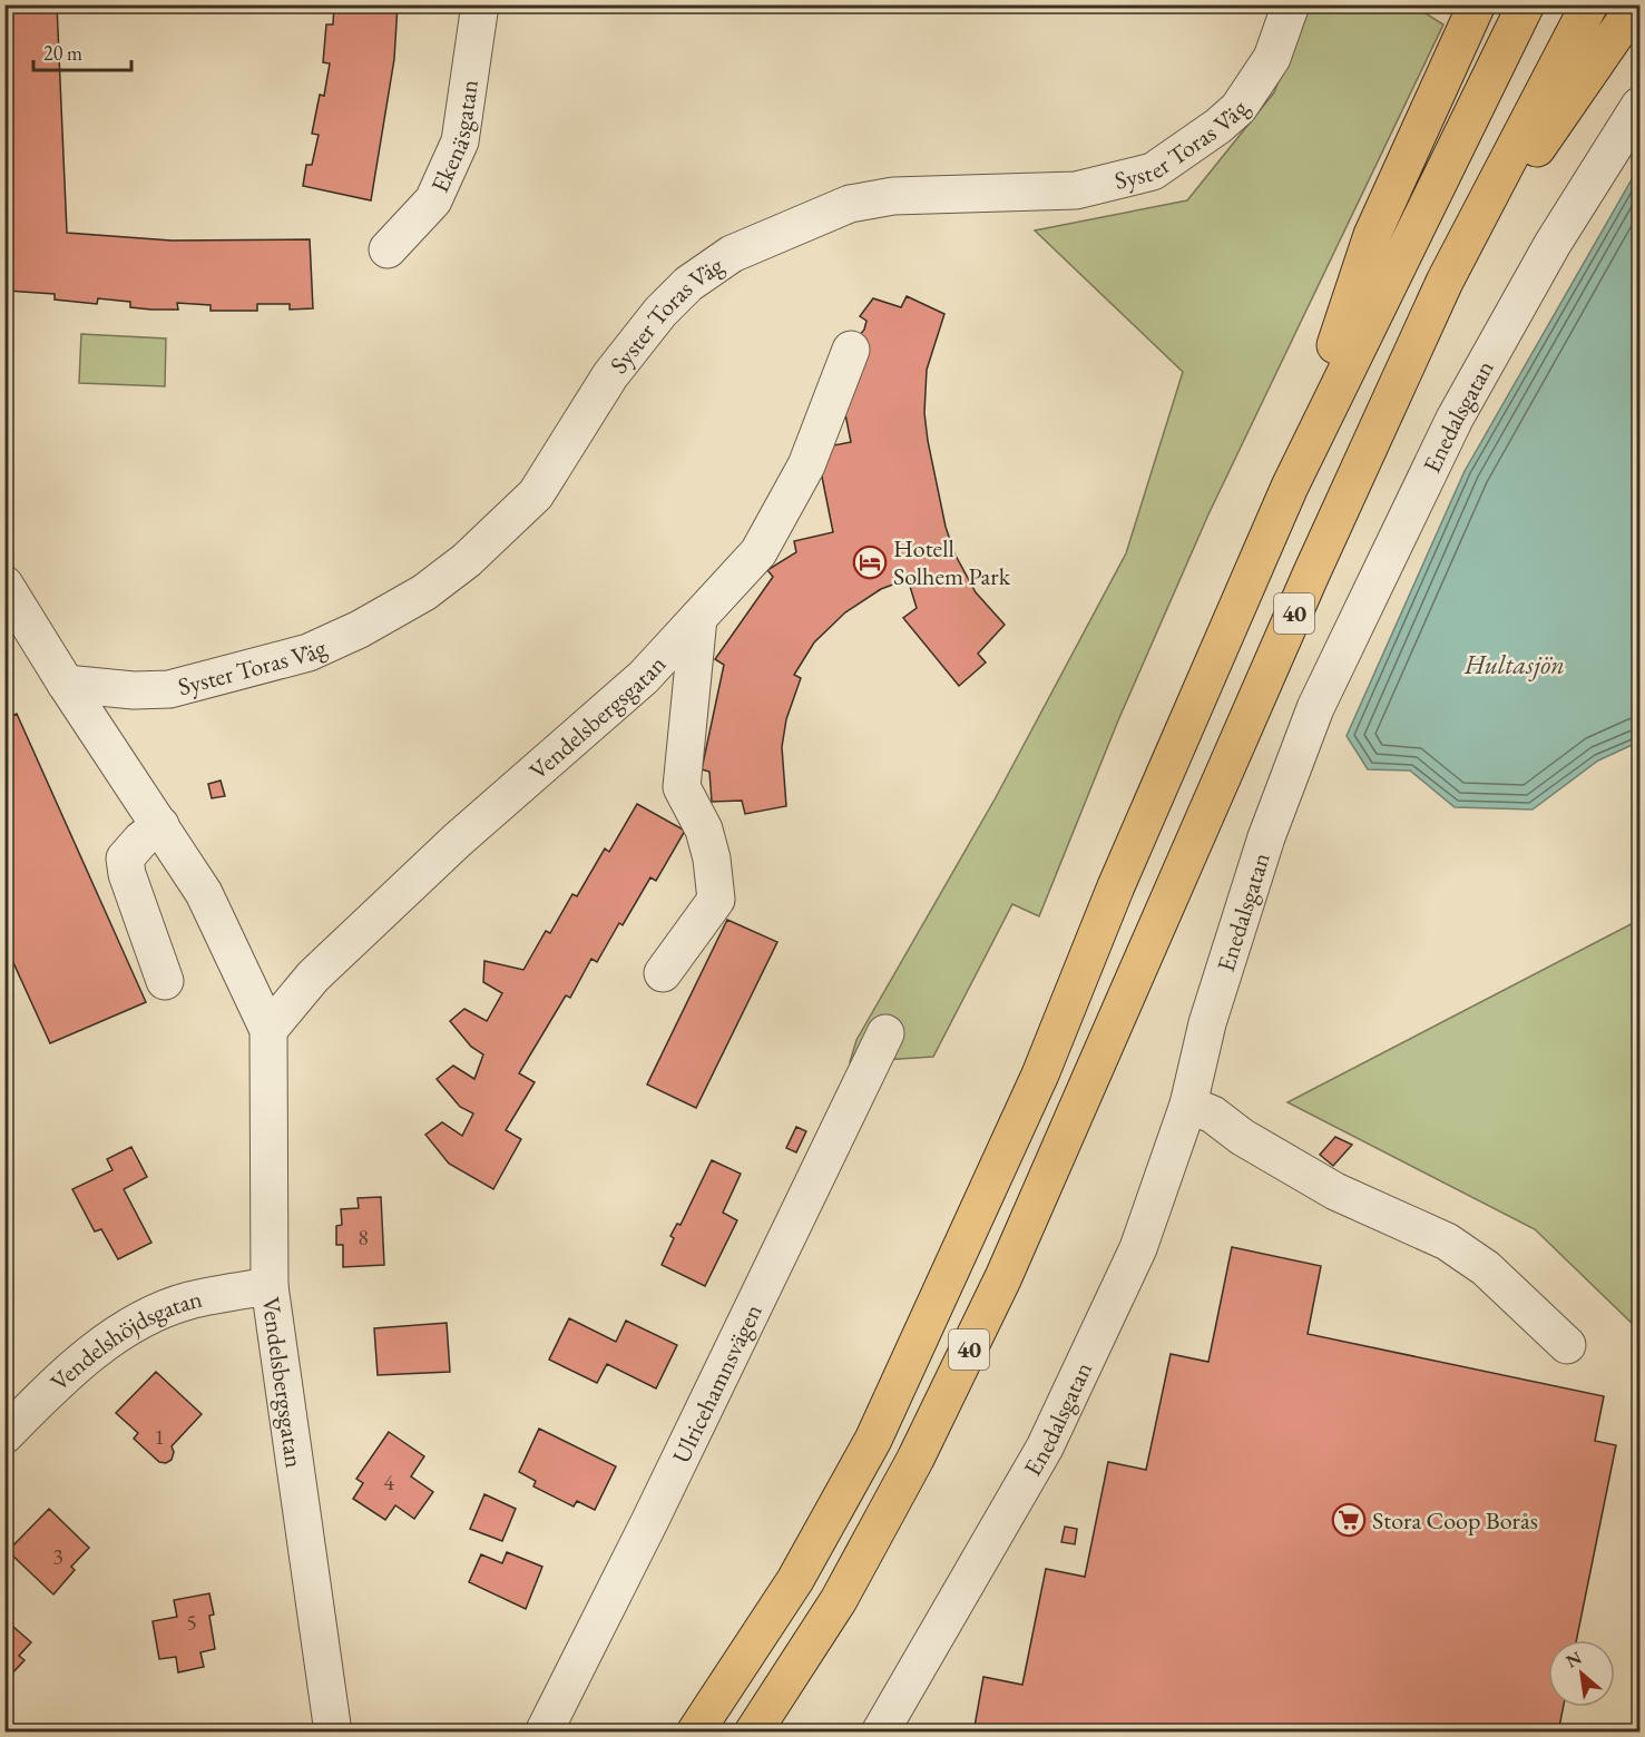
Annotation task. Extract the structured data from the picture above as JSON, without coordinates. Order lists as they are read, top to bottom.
{
  "streets": {
    "highway": ["40"],
    "street": [
      "Ekenäsgatan",
      "Syster Toras Väg",
      "Enedalsgatan",
      "Vendelsbergsgatan",
      "Vendelshöjdsgatan",
      "Ulricehamnsvägen"
    ]
  },
  "crossings": [
    ["Syster Toras Väg", "Vendelsbergsgatan"],
    ["Vendelsbergsgatan", "Vendelshöjdsgatan"]
  ],
  "water": ["Hultasjön"],
  "places": {
    "hotel": ["Hotell Solhem Park"],
    "supermarket": ["Stora Coop Borås"]
  },
  "house_numbers": [
    "8",
    "1",
    "4",
    "3",
    "5"
  ],
  "scale_bar": "20 m",
  "north": "top left"
}
